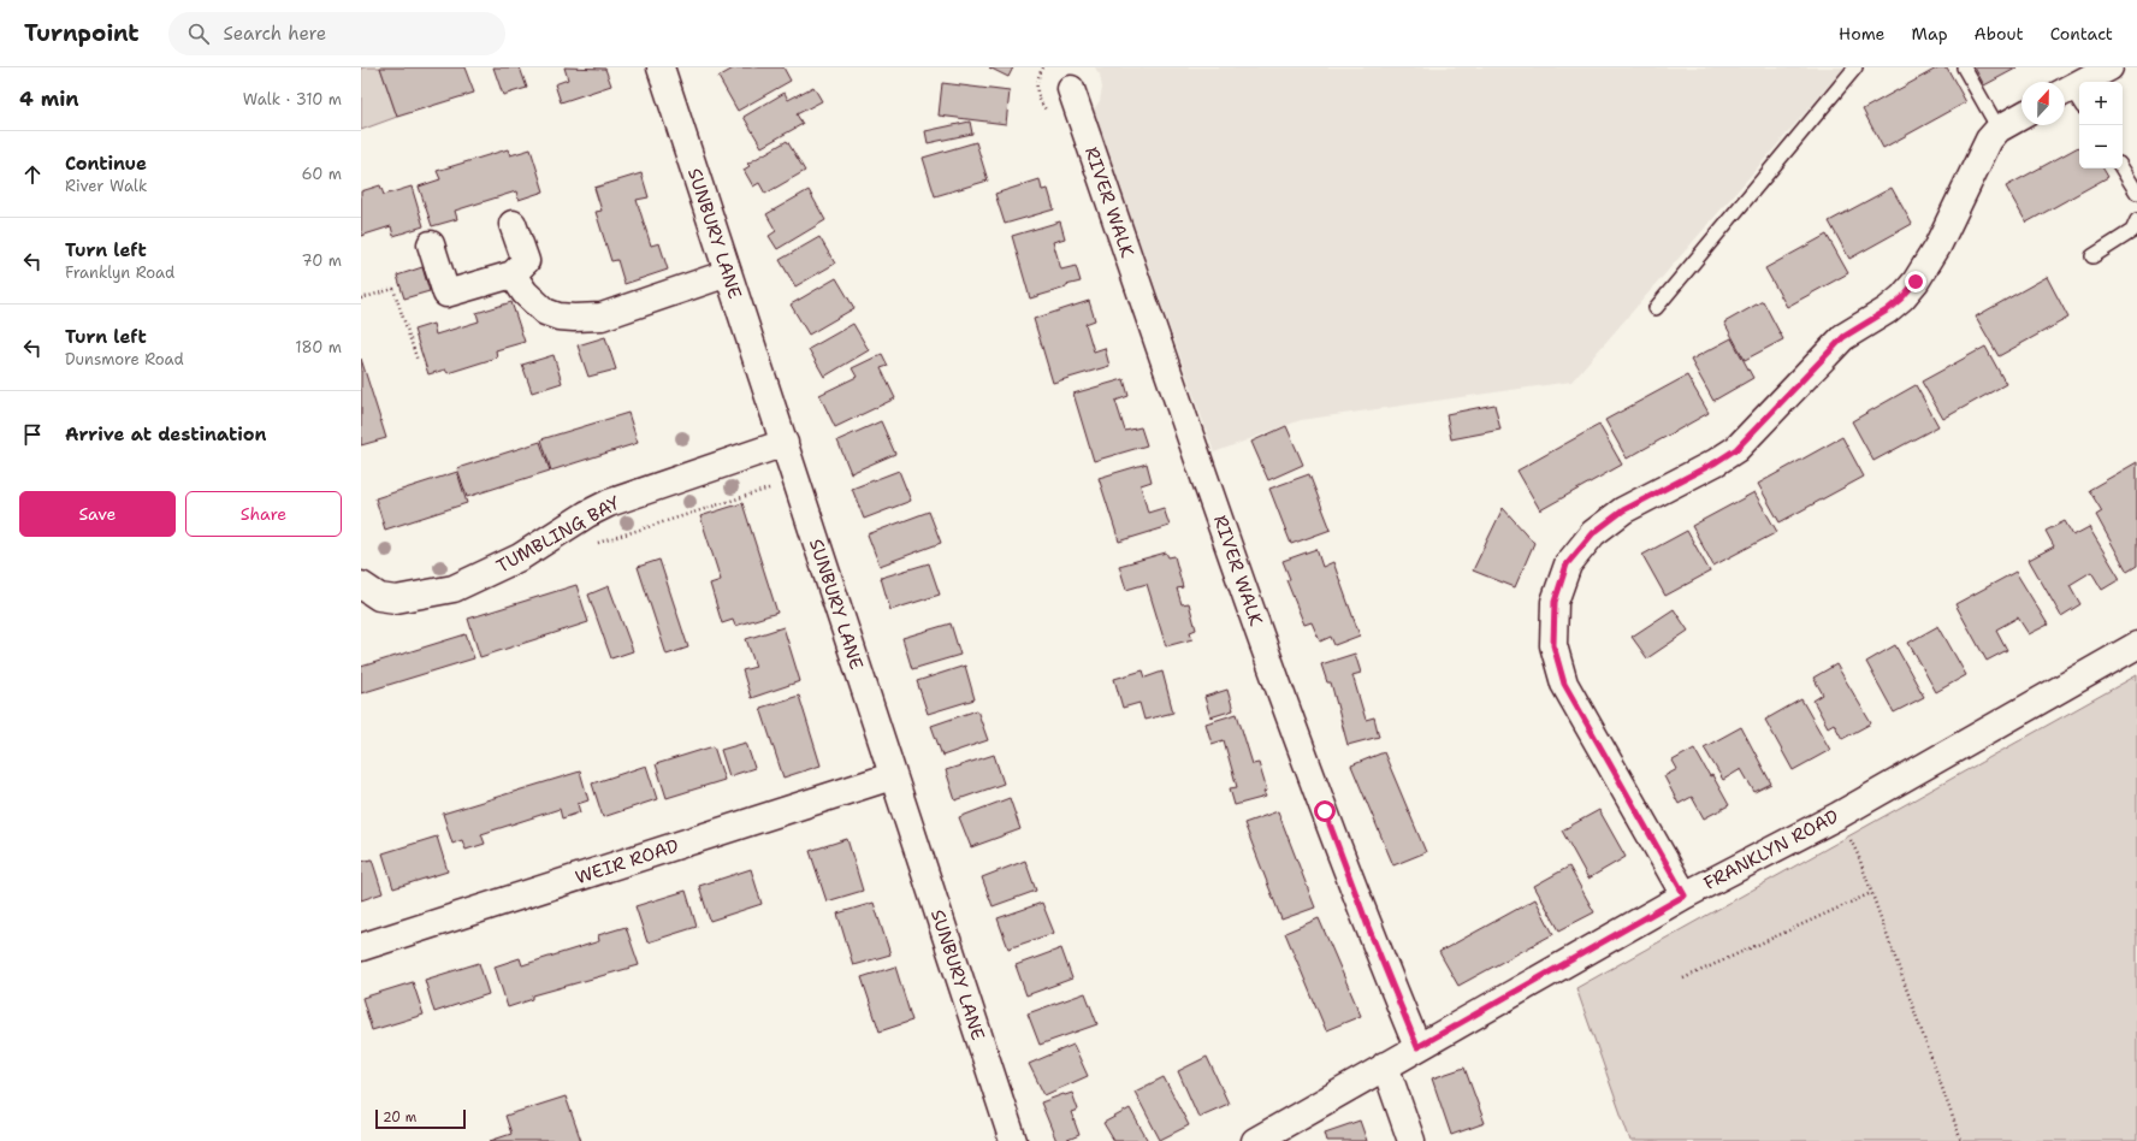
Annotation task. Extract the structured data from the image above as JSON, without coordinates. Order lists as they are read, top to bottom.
{
  "streets": {
    "street": [
      "RIVER WALK",
      "SUNBURY LANE",
      "TUMBLING BAY",
      "FRANKLYN ROAD",
      "WEIR ROAD"
    ]
  },
  "crossings": [
    ["RIVER WALK", "FRANKLYN ROAD"],
    ["SUNBURY LANE", "TUMBLING BAY"],
    ["SUNBURY LANE", "WEIR ROAD"]
  ],
  "scale_bar": "20 m",
  "north": "top",
  "page": {
    "header": "Turnpoint",
    "search": "Search here",
    "nav": [
      "Home",
      "Map",
      "About",
      "Contact"
    ],
    "heading": ["4 min", "Walk · 310 m"],
    "map_buttons": ["+", "−"],
    "list": [
      ["Continue", "River Walk", "60 m"],
      ["Turn left", "Franklyn Road", "70 m"],
      ["Turn left", "Dunsmore Road", "180 m"],
      "Arrive at destination"
    ],
    "buttons": ["Save", "Share"],
    "scale": "20 m"
  }
}
